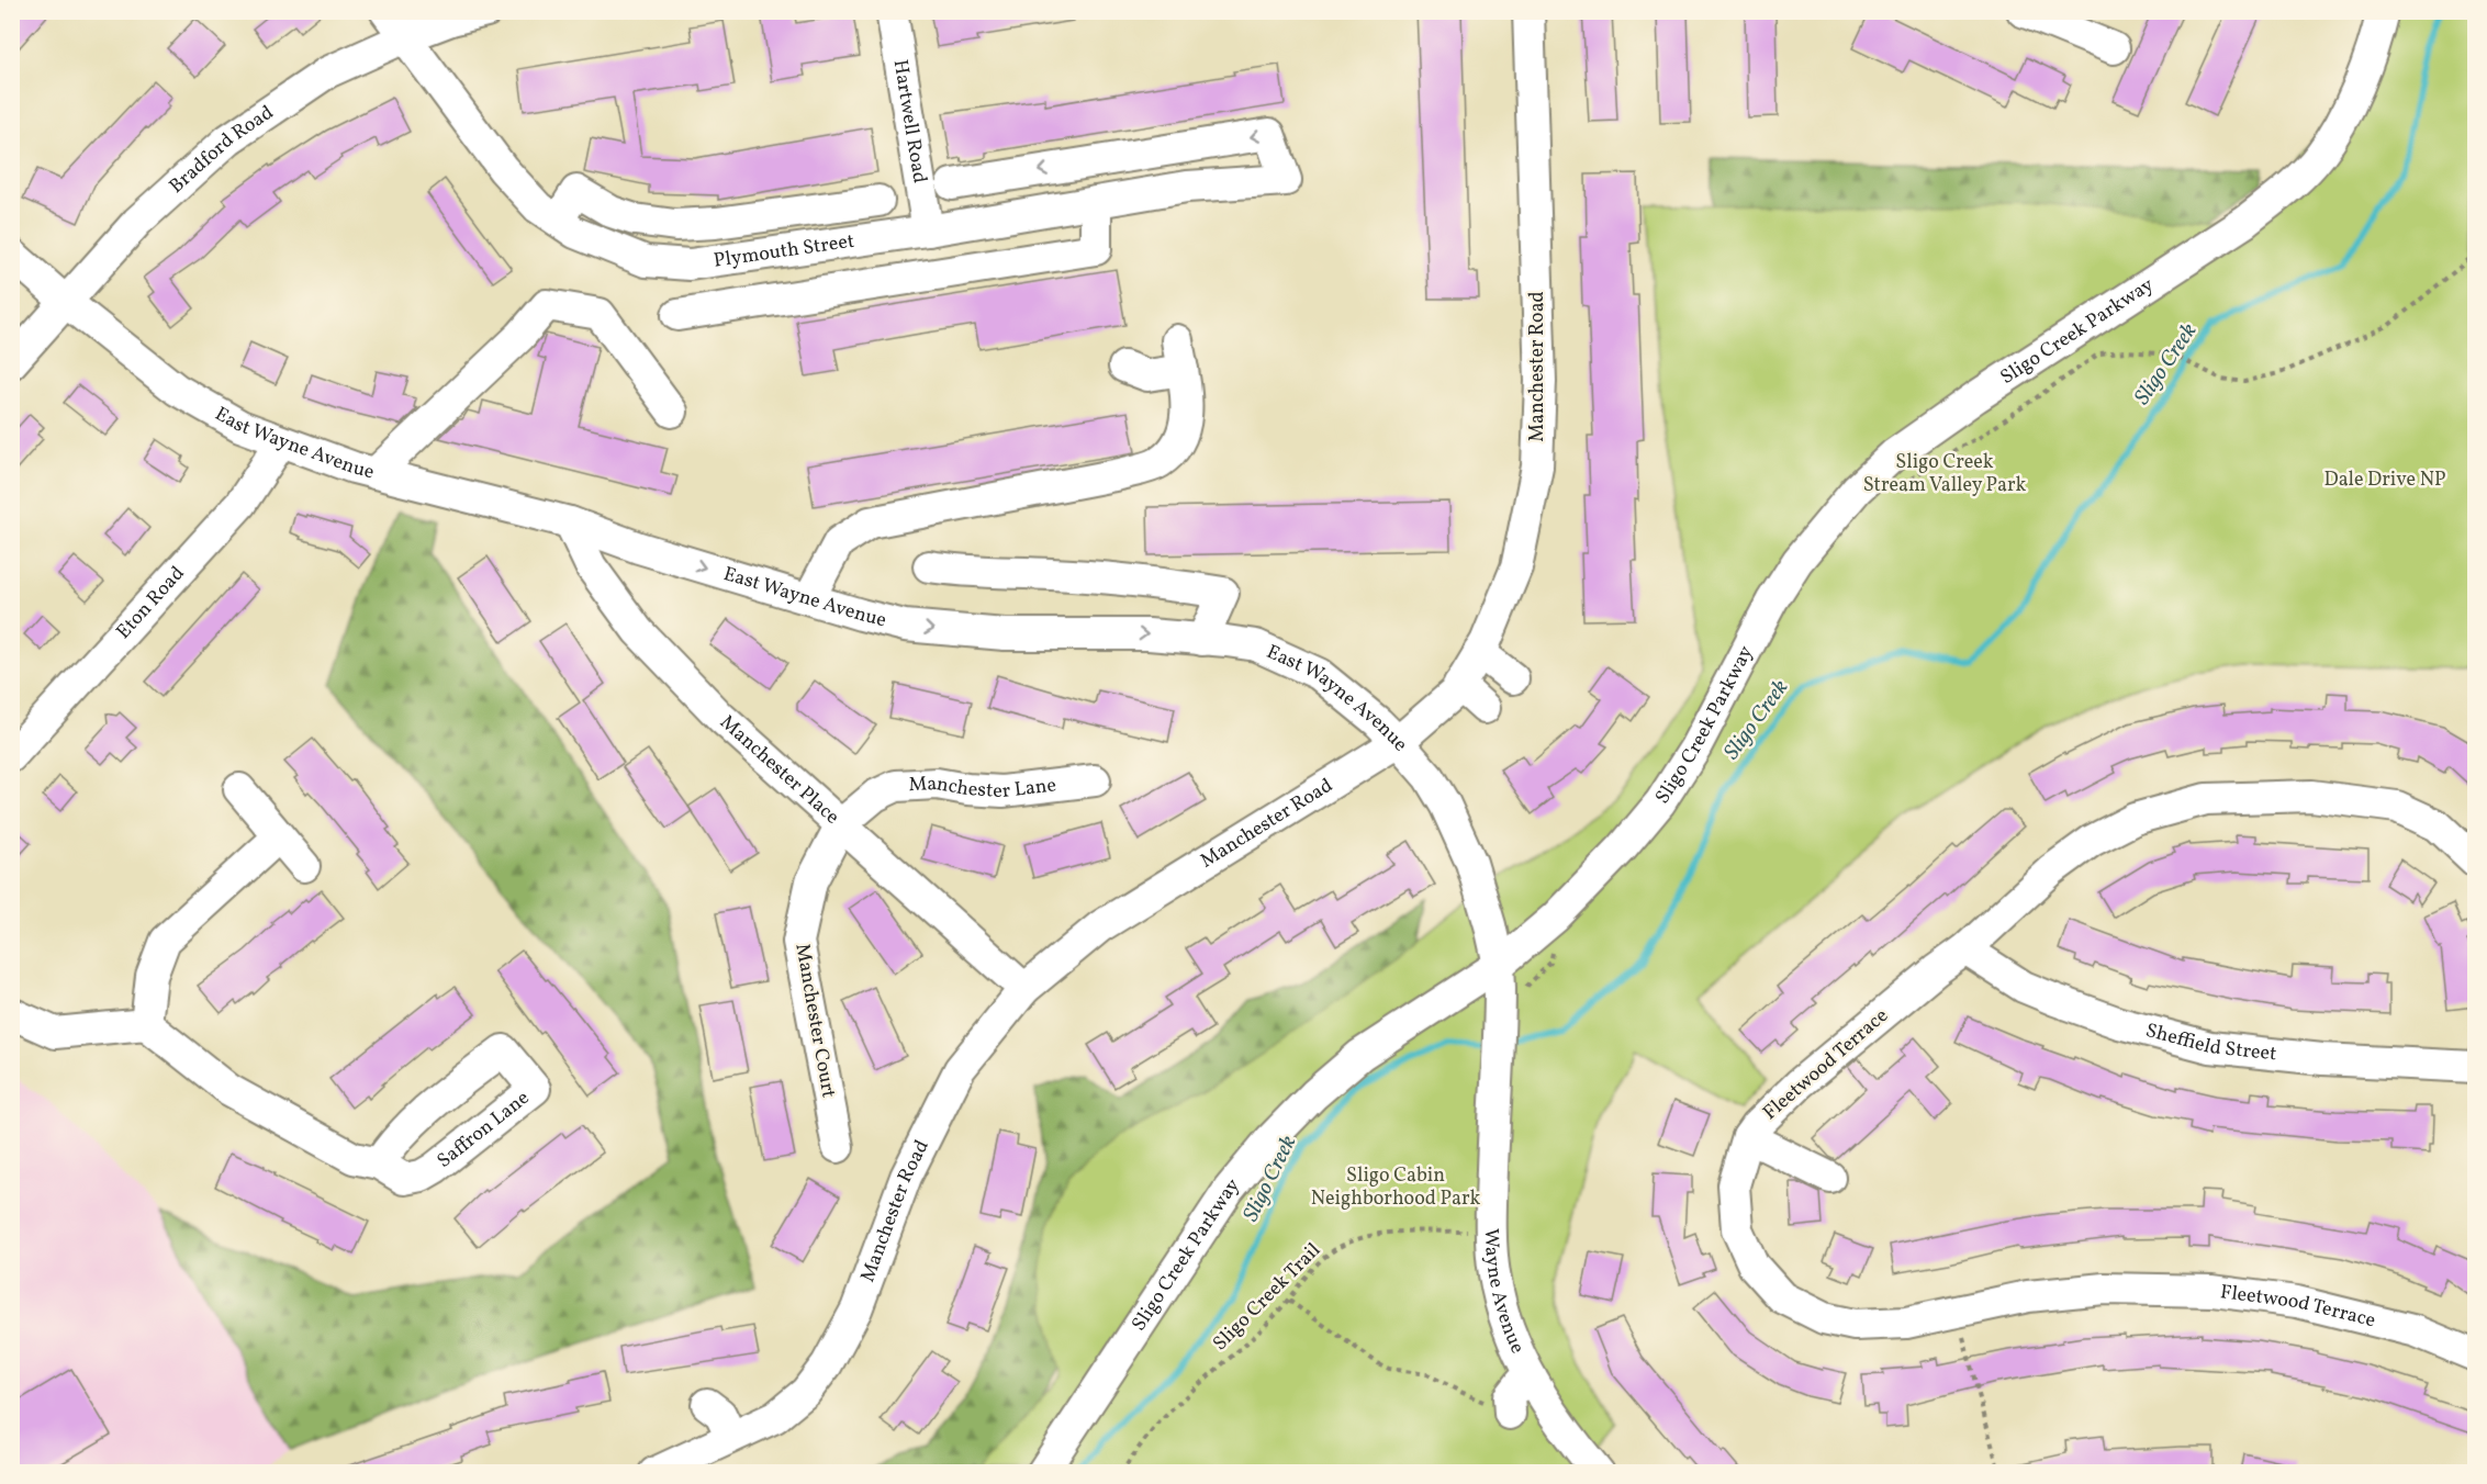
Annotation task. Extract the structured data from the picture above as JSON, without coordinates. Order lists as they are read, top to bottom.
{
  "streets": {
    "street": [
      "Hartwell Road",
      "Bradford Road",
      "Plymouth Street",
      "Sligo Creek Parkway",
      "Manchester Road",
      "East Wayne Avenue",
      "Eton Road",
      "Manchester Place",
      "Manchester Lane",
      "Manchester Court",
      "Sheffield Street",
      "Fleetwood Terrace",
      "Saffron Lane",
      "Wayne Avenue"
    ],
    "path": ["Sligo Creek Trail"]
  },
  "crossings": [
    ["Hartwell Road", "Plymouth Street"],
    ["Bradford Road", "Plymouth Street"],
    ["Bradford Road", "East Wayne Avenue"],
    ["Sligo Creek Parkway", "East Wayne Avenue"],
    ["Sligo Creek Parkway", "Wayne Avenue"],
    ["Manchester Road", "East Wayne Avenue"],
    ["Manchester Road", "Manchester Place"],
    ["East Wayne Avenue", "Eton Road"],
    ["East Wayne Avenue", "Manchester Place"],
    ["East Wayne Avenue", "Wayne Avenue"],
    ["Manchester Place", "Manchester Lane"],
    ["Manchester Place", "Manchester Court"],
    ["Manchester Lane", "Manchester Court"],
    ["Sheffield Street", "Fleetwood Terrace"]
  ],
  "one_way": ["East Wayne Avenue"],
  "water": ["Sligo Creek"],
  "parks": ["Sligo Creek Stream Valley Park", "Dale Drive NP", "Sligo Cabin Neighborhood Park"]
}
